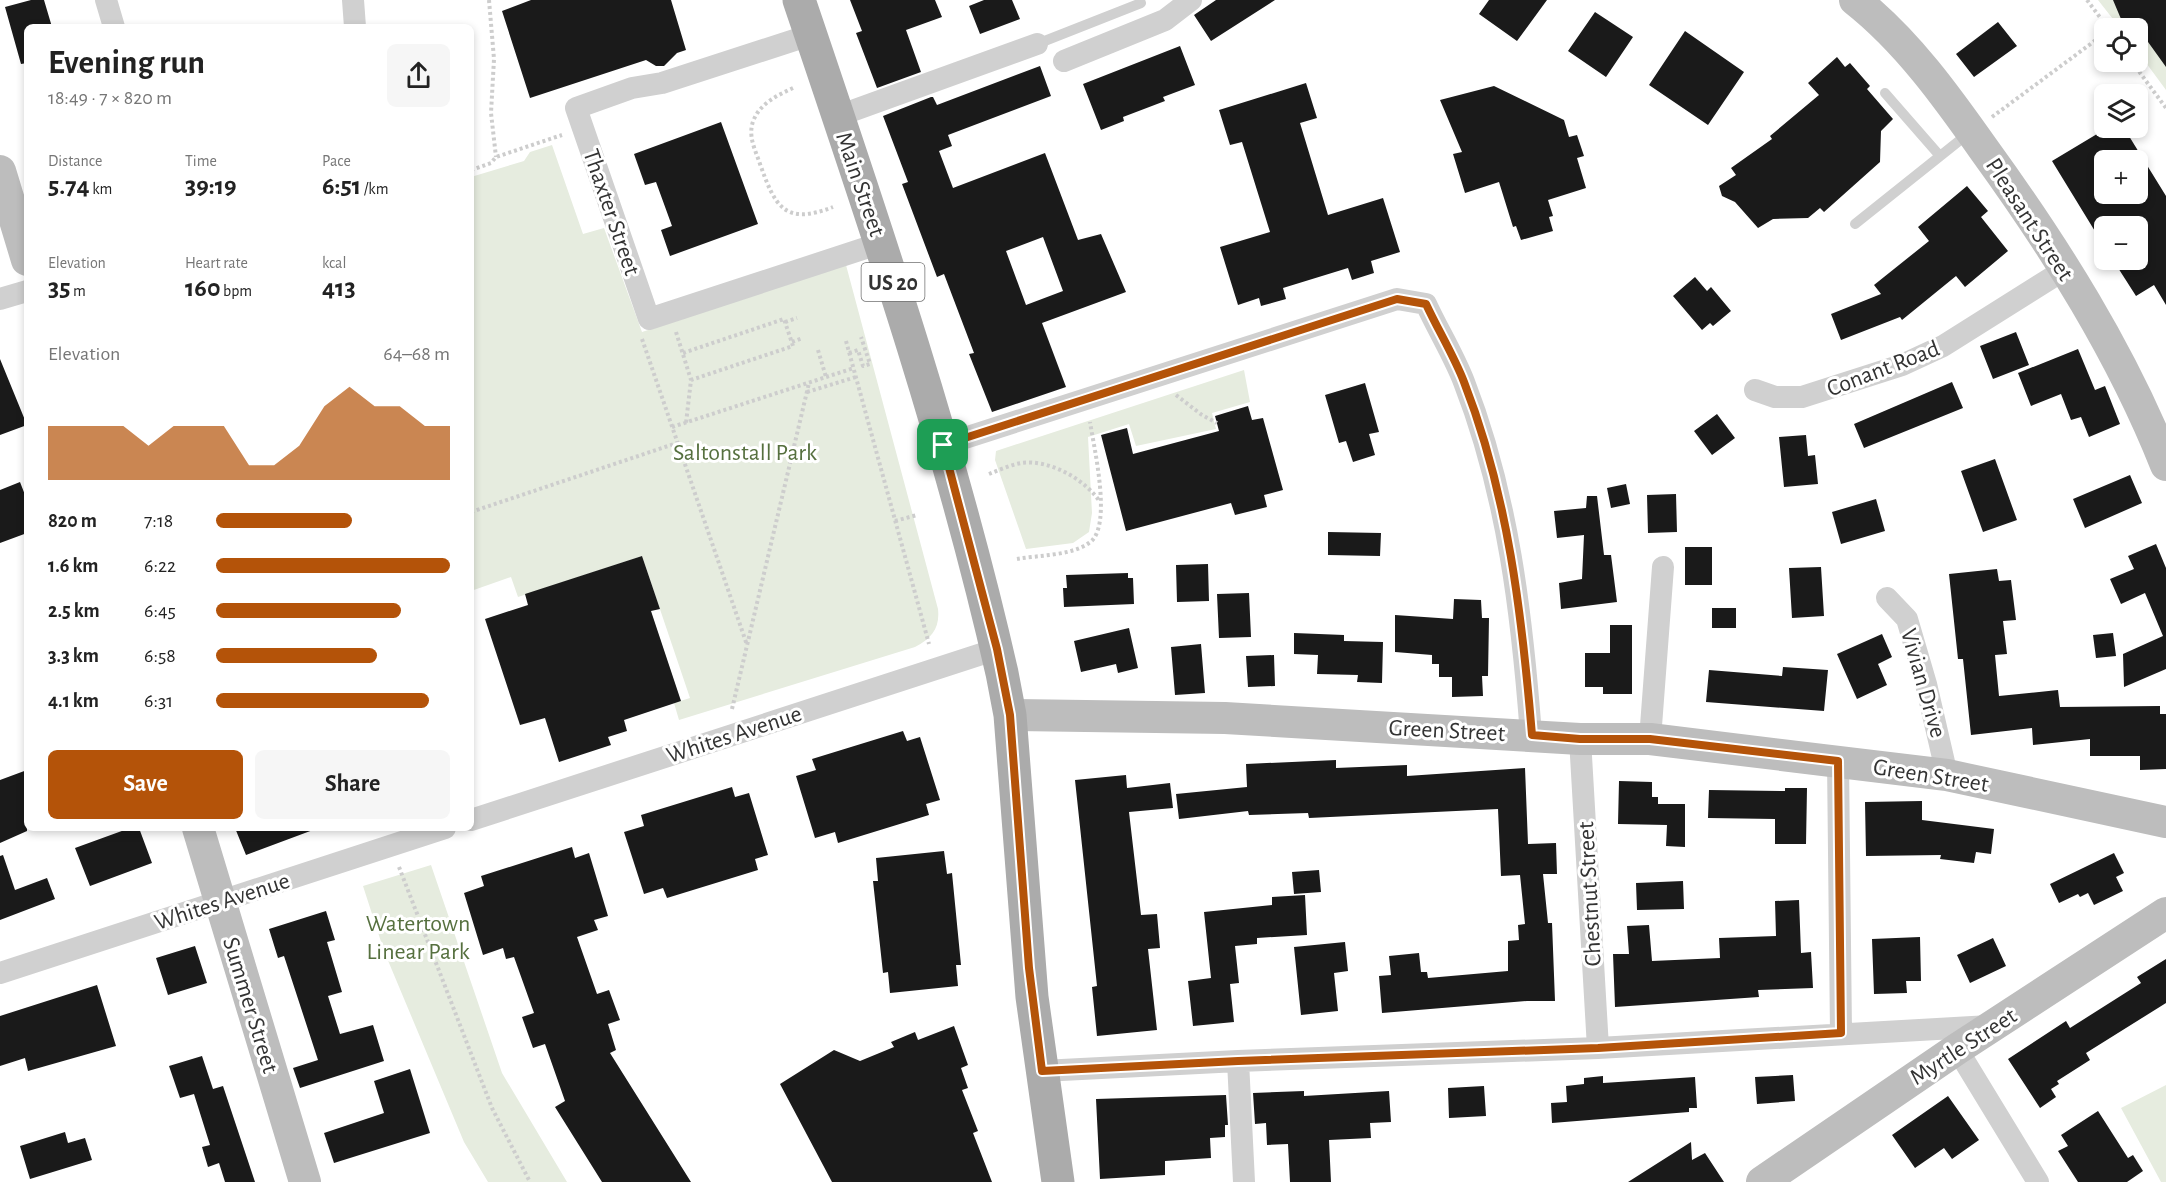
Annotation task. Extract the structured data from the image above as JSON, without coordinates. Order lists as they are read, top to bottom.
{
  "streets": {
    "main road": ["Main Street", "US 20"],
    "street": [
      "Thaxter Street",
      "Pleasant Street",
      "Conant Road",
      "Vivian Drive",
      "Green Street",
      "Whites Avenue",
      "Chestnut Street",
      "Summer Street",
      "Myrtle Street"
    ]
  },
  "crossings": [
    ["Main Street", "Thaxter Street"],
    ["Main Street", "Green Street"],
    ["Main Street", "Whites Avenue"],
    ["Pleasant Street", "Conant Road"],
    ["Vivian Drive", "Green Street"],
    ["Green Street", "Chestnut Street"],
    ["Whites Avenue", "Summer Street"]
  ],
  "parks": ["Saltonstall Park", "Watertown Linear Park"],
  "page": {
    "map_buttons": ["+", "−"],
    "heading": ["Evening run", "18:49 · 7 × 820 m"],
    "stats": [
      ["Distance", "5.74 km"],
      ["Time", "39:19"],
      ["Pace", "6:51 /km"],
      ["Elevation", "35 m"],
      ["Heart rate", "160 bpm"],
      ["kcal", "413"]
    ],
    "chart": ["Elevation", "64–68 m"],
    "list": [
      {
        "name": "820 m",
        "note": "7:18"
      },
      {
        "name": "1.6 km",
        "note": "6:22"
      },
      {
        "name": "2.5 km",
        "note": "6:45"
      },
      {
        "name": "3.3 km",
        "note": "6:58"
      },
      {
        "name": "4.1 km",
        "note": "6:31"
      }
    ],
    "buttons": ["Save", "Share"]
  }
}
